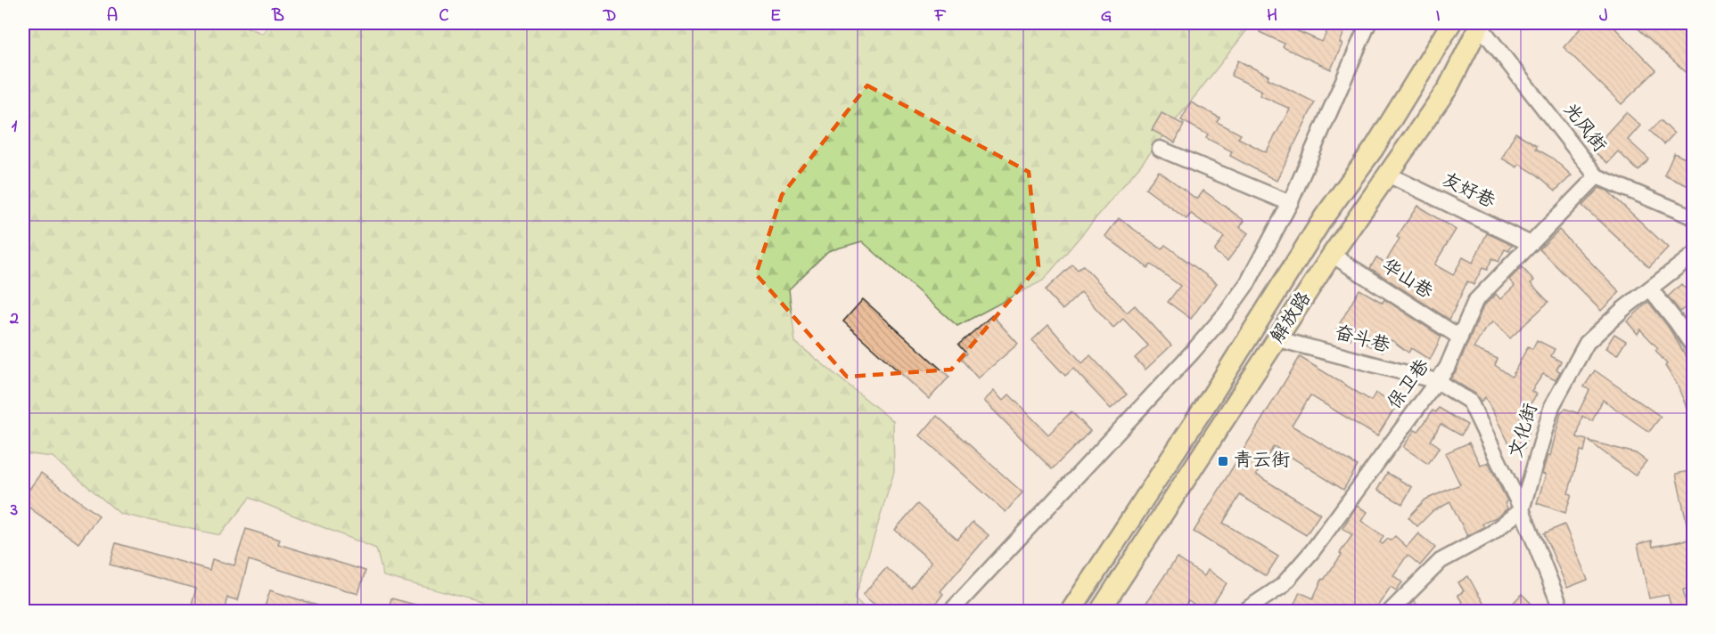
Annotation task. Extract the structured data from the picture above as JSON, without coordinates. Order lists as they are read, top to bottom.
{
  "streets": {
    "main road": ["解放路"],
    "street": [
      "光风街",
      "友好巷",
      "华山巷",
      "奋斗巷",
      "保卫巷",
      "文化街"
    ]
  },
  "crossings": [
    ["光风街", "解放路"],
    ["光风街", "保卫巷"],
    ["友好巷", "解放路"],
    ["友好巷", "保卫巷"],
    ["华山巷", "解放路"],
    ["华山巷", "保卫巷"],
    ["解放路", "奋斗巷"],
    ["奋斗巷", "保卫巷"],
    ["奋斗巷", "文化街"]
  ],
  "places": {
    "transit": ["青云街"]
  },
  "grid": {
    "columns": [
      "A",
      "B",
      "C",
      "D",
      "E",
      "F",
      "G",
      "H",
      "I",
      "J"
    ],
    "rows": ["1", "2", "3"]
  }
}
